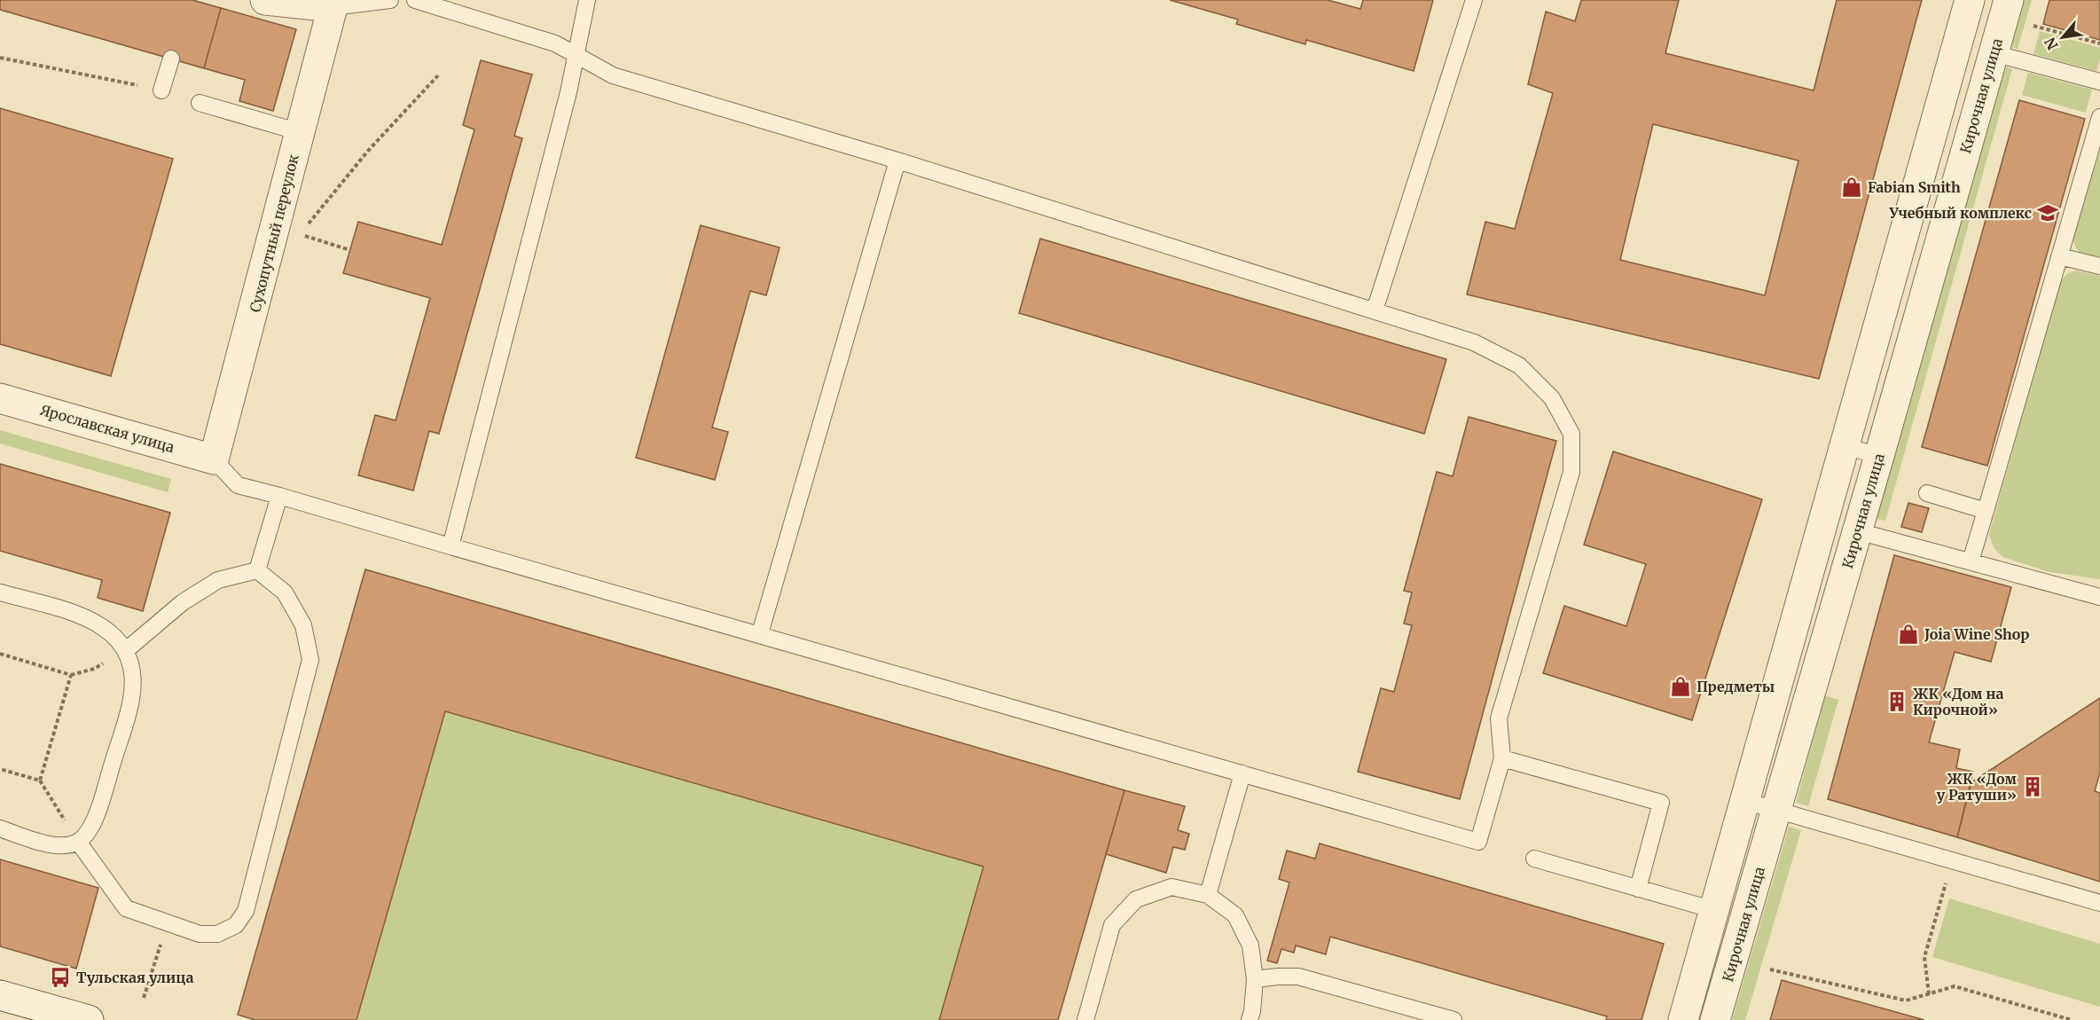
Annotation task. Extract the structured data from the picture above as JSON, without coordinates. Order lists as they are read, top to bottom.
{
  "streets": {
    "street": ["Кирочная улица", "Сухопутный переулок", "Ярославская улица"]
  },
  "crossings": [
    ["Сухопутный переулок", "Ярославская улица"]
  ],
  "places": {
    "shop": ["Fabian Smith", "Joia Wine Shop", "Предметы"],
    "school or university": ["Учебный комплекс"],
    "building": ["ЖК «Дом на Кирочной»", "ЖК «Дом у Ратуши»"],
    "bus stop": ["Тульская улица"]
  },
  "north": "bottom left"
}
